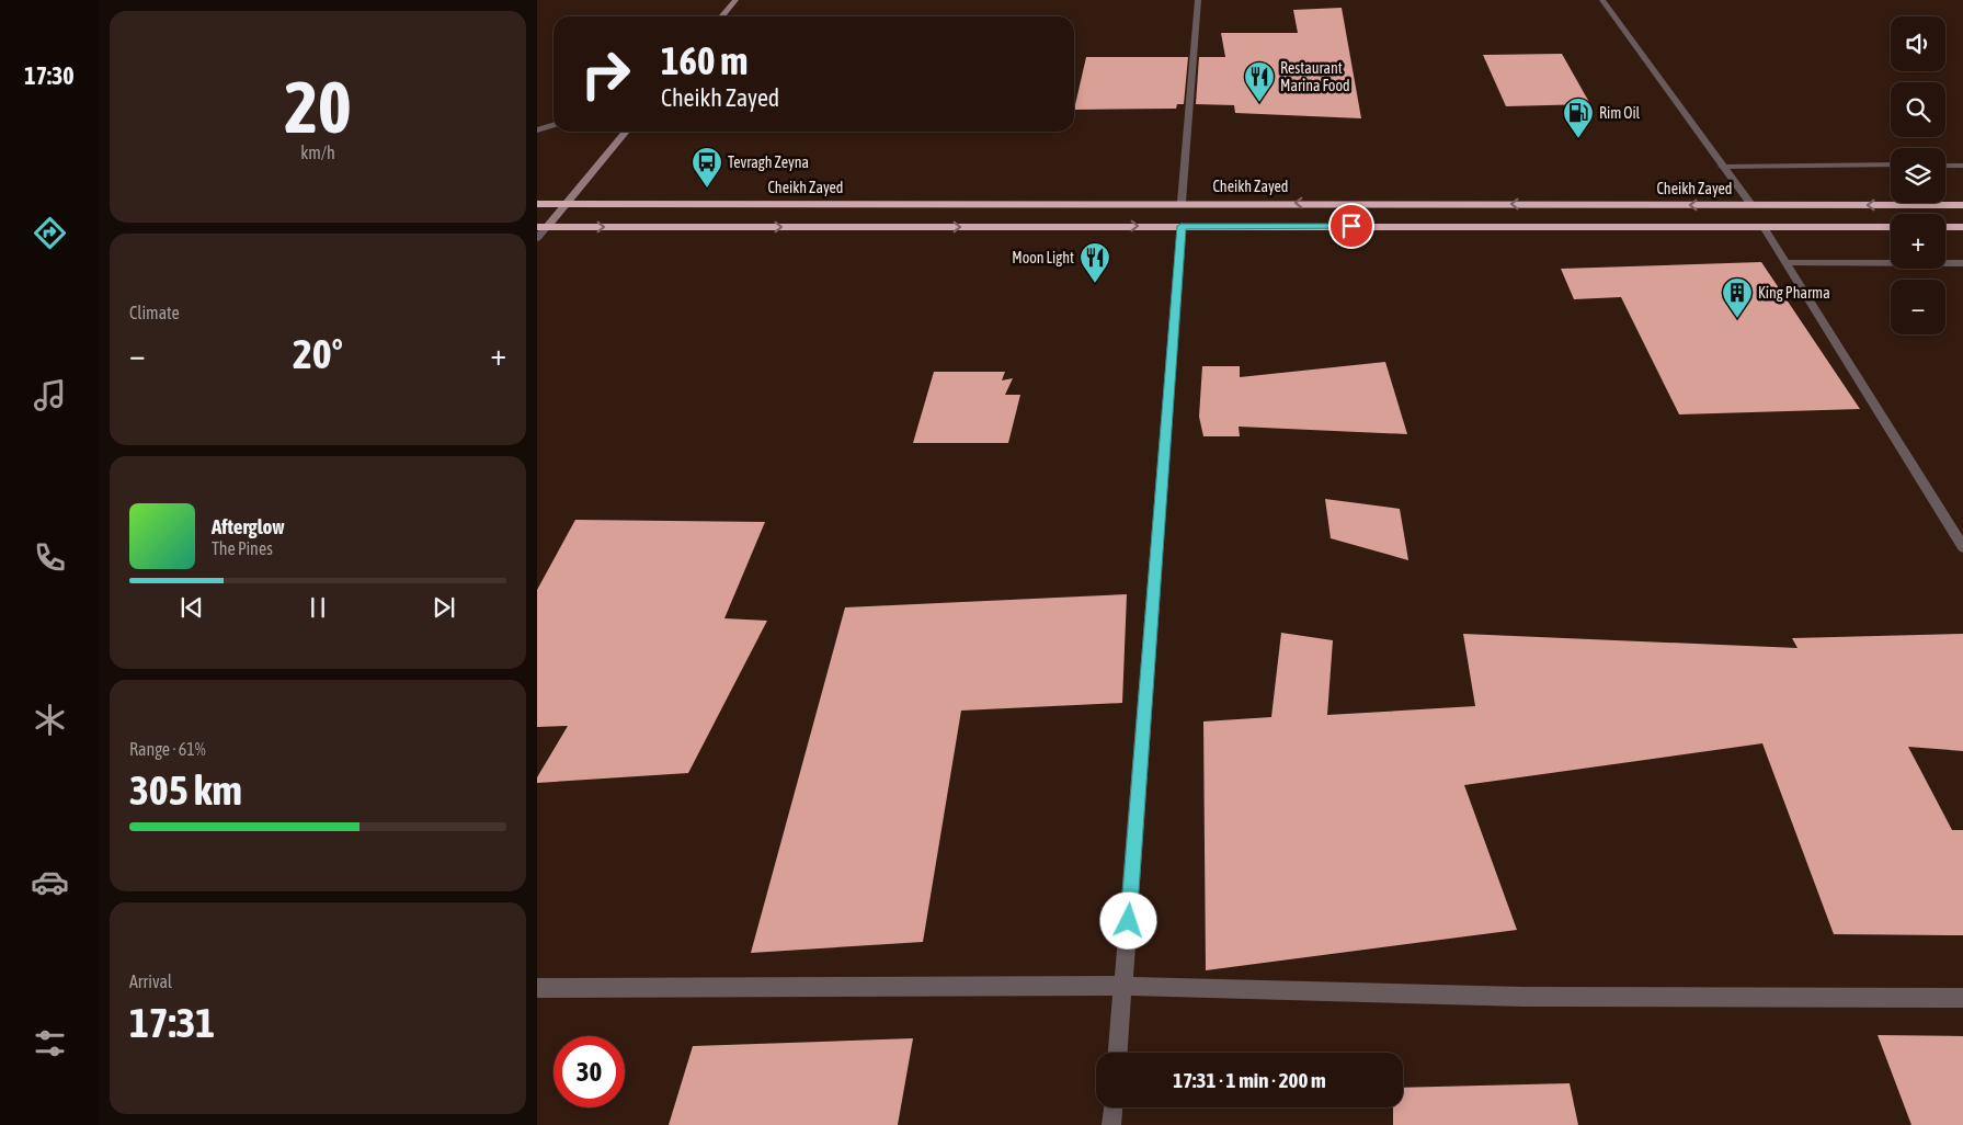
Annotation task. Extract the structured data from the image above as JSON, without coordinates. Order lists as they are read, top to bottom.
{
  "streets": {
    "highway": ["Cheikh Zayed"]
  },
  "places": {
    "restaurant": ["Restaurant Marina Food", "Moon Light"],
    "fuel station": ["Rim Oil"],
    "bus stop": ["Tevragh Zeyna"],
    "building": ["King Pharma"]
  },
  "page": {
    "tabs": "17:30",
    "tile": [
      ["20", "km/h"],
      "Climate",
      ["Range · 61%", "305 km"],
      ["Arrival", "17:31"]
    ],
    "map_buttons": ["+", "−"],
    "turn": ["160 m", "Cheikh Zayed"],
    "heat": ["−", "20°", "+"],
    "song": ["Afterglow", "The Pines"],
    "limit": "30",
    "trip": "17:31 · 1 min · 200 m"
  }
}
